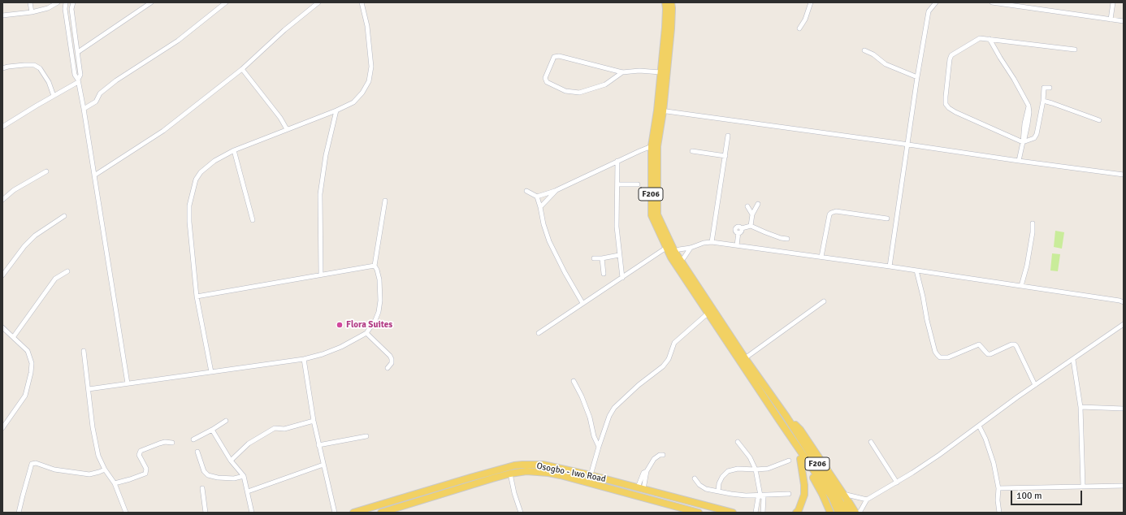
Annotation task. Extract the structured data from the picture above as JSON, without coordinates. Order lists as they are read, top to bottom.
{
  "streets": {
    "main road": ["F206", "Osogbo - Iwo Road"]
  },
  "places": ["Flora Suites"],
  "scale_bar": "100 m"
}
